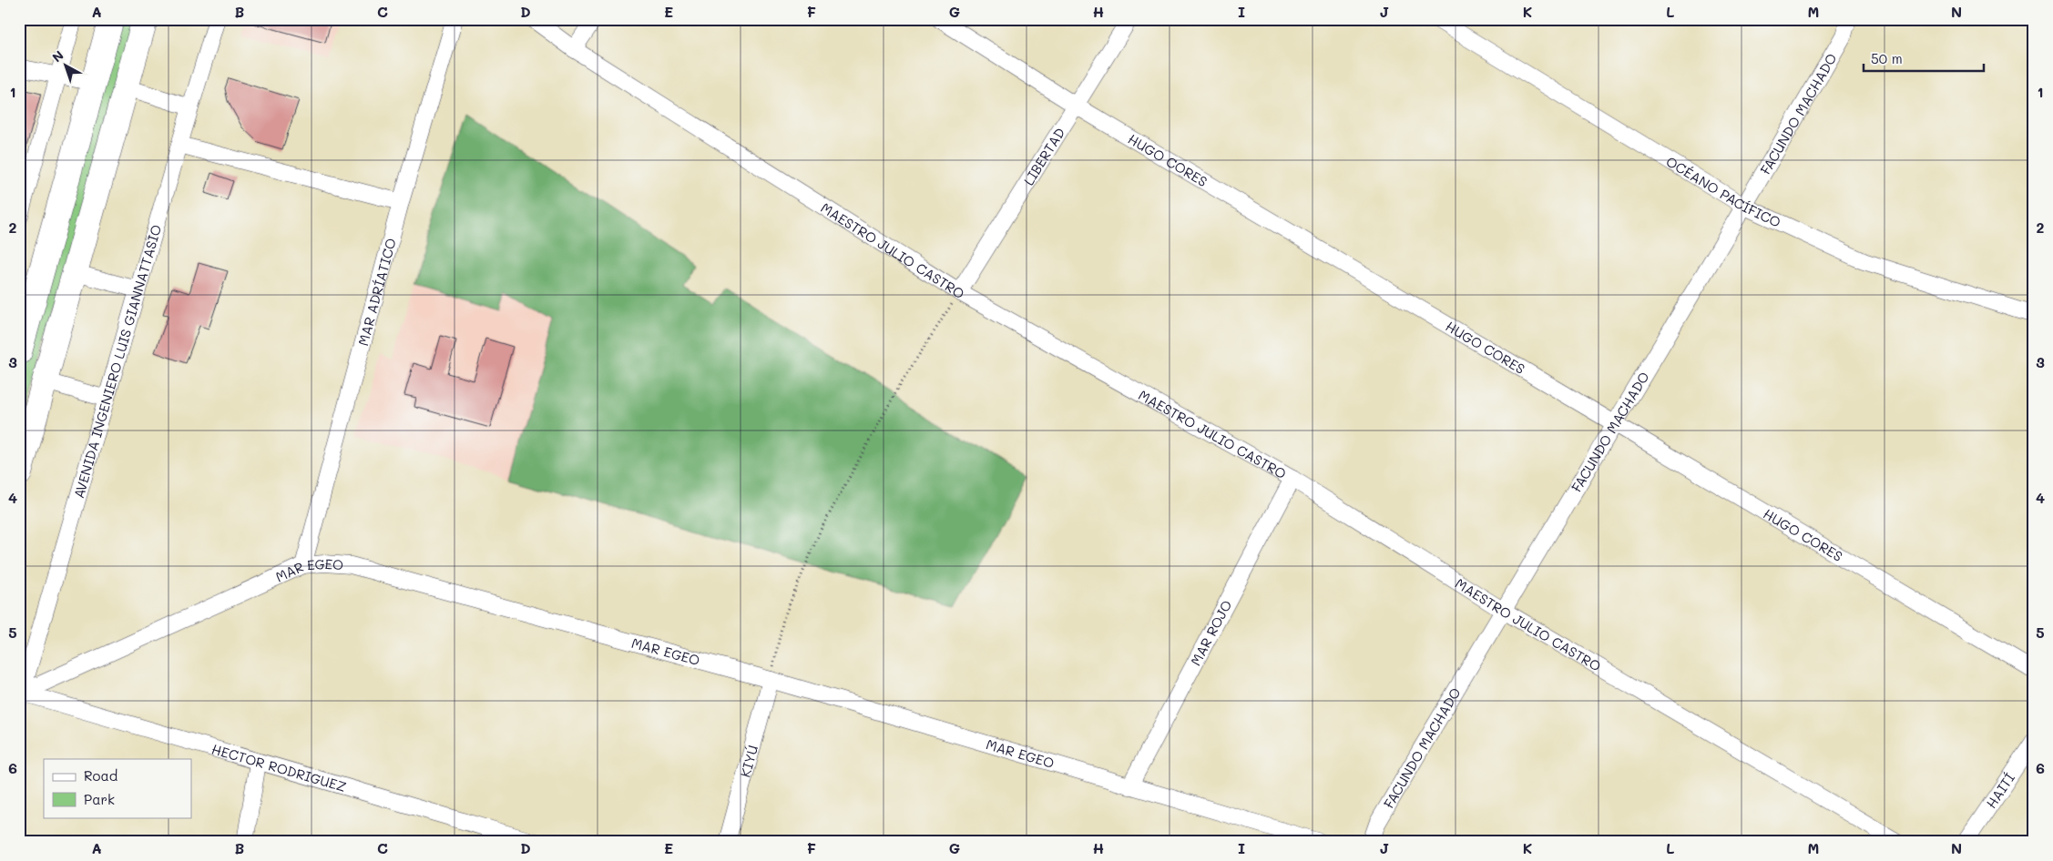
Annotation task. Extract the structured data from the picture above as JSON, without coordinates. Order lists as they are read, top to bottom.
{
  "streets": {
    "street": [
      "FACUNDO MACHADO",
      "LIBERTAD",
      "HUGO CORES",
      "OCÉANO PACÍFICO",
      "MAESTRO JULIO CASTRO",
      "MAR ADRÍATICO",
      "AVENIDA INGENIERO LUIS GIANNATTASIO",
      "MAR EGEO",
      "MAR ROJO",
      "KIYÚ",
      "HECTOR RODRIGUEZ",
      "HAITÍ"
    ]
  },
  "crossings": [
    ["FACUNDO MACHADO", "HUGO CORES"],
    ["FACUNDO MACHADO", "OCÉANO PACÍFICO"],
    ["FACUNDO MACHADO", "MAESTRO JULIO CASTRO"],
    ["LIBERTAD", "HUGO CORES"],
    ["LIBERTAD", "MAESTRO JULIO CASTRO"],
    ["MAESTRO JULIO CASTRO", "MAR ROJO"],
    ["MAR ADRÍATICO", "MAR EGEO"],
    ["AVENIDA INGENIERO LUIS GIANNATTASIO", "MAR EGEO"],
    ["AVENIDA INGENIERO LUIS GIANNATTASIO", "HECTOR RODRIGUEZ"],
    ["MAR EGEO", "MAR ROJO"],
    ["MAR EGEO", "KIYÚ"],
    ["MAR EGEO", "HECTOR RODRIGUEZ"]
  ],
  "legend": ["Road", "Park"],
  "scale_bar": "50 m",
  "north": "top left",
  "grid": {
    "columns": [
      "A",
      "B",
      "C",
      "D",
      "E",
      "F",
      "G",
      "H",
      "I",
      "J",
      "K",
      "L",
      "M",
      "N"
    ],
    "rows": [
      "1",
      "2",
      "3",
      "4",
      "5",
      "6"
    ]
  }
}
